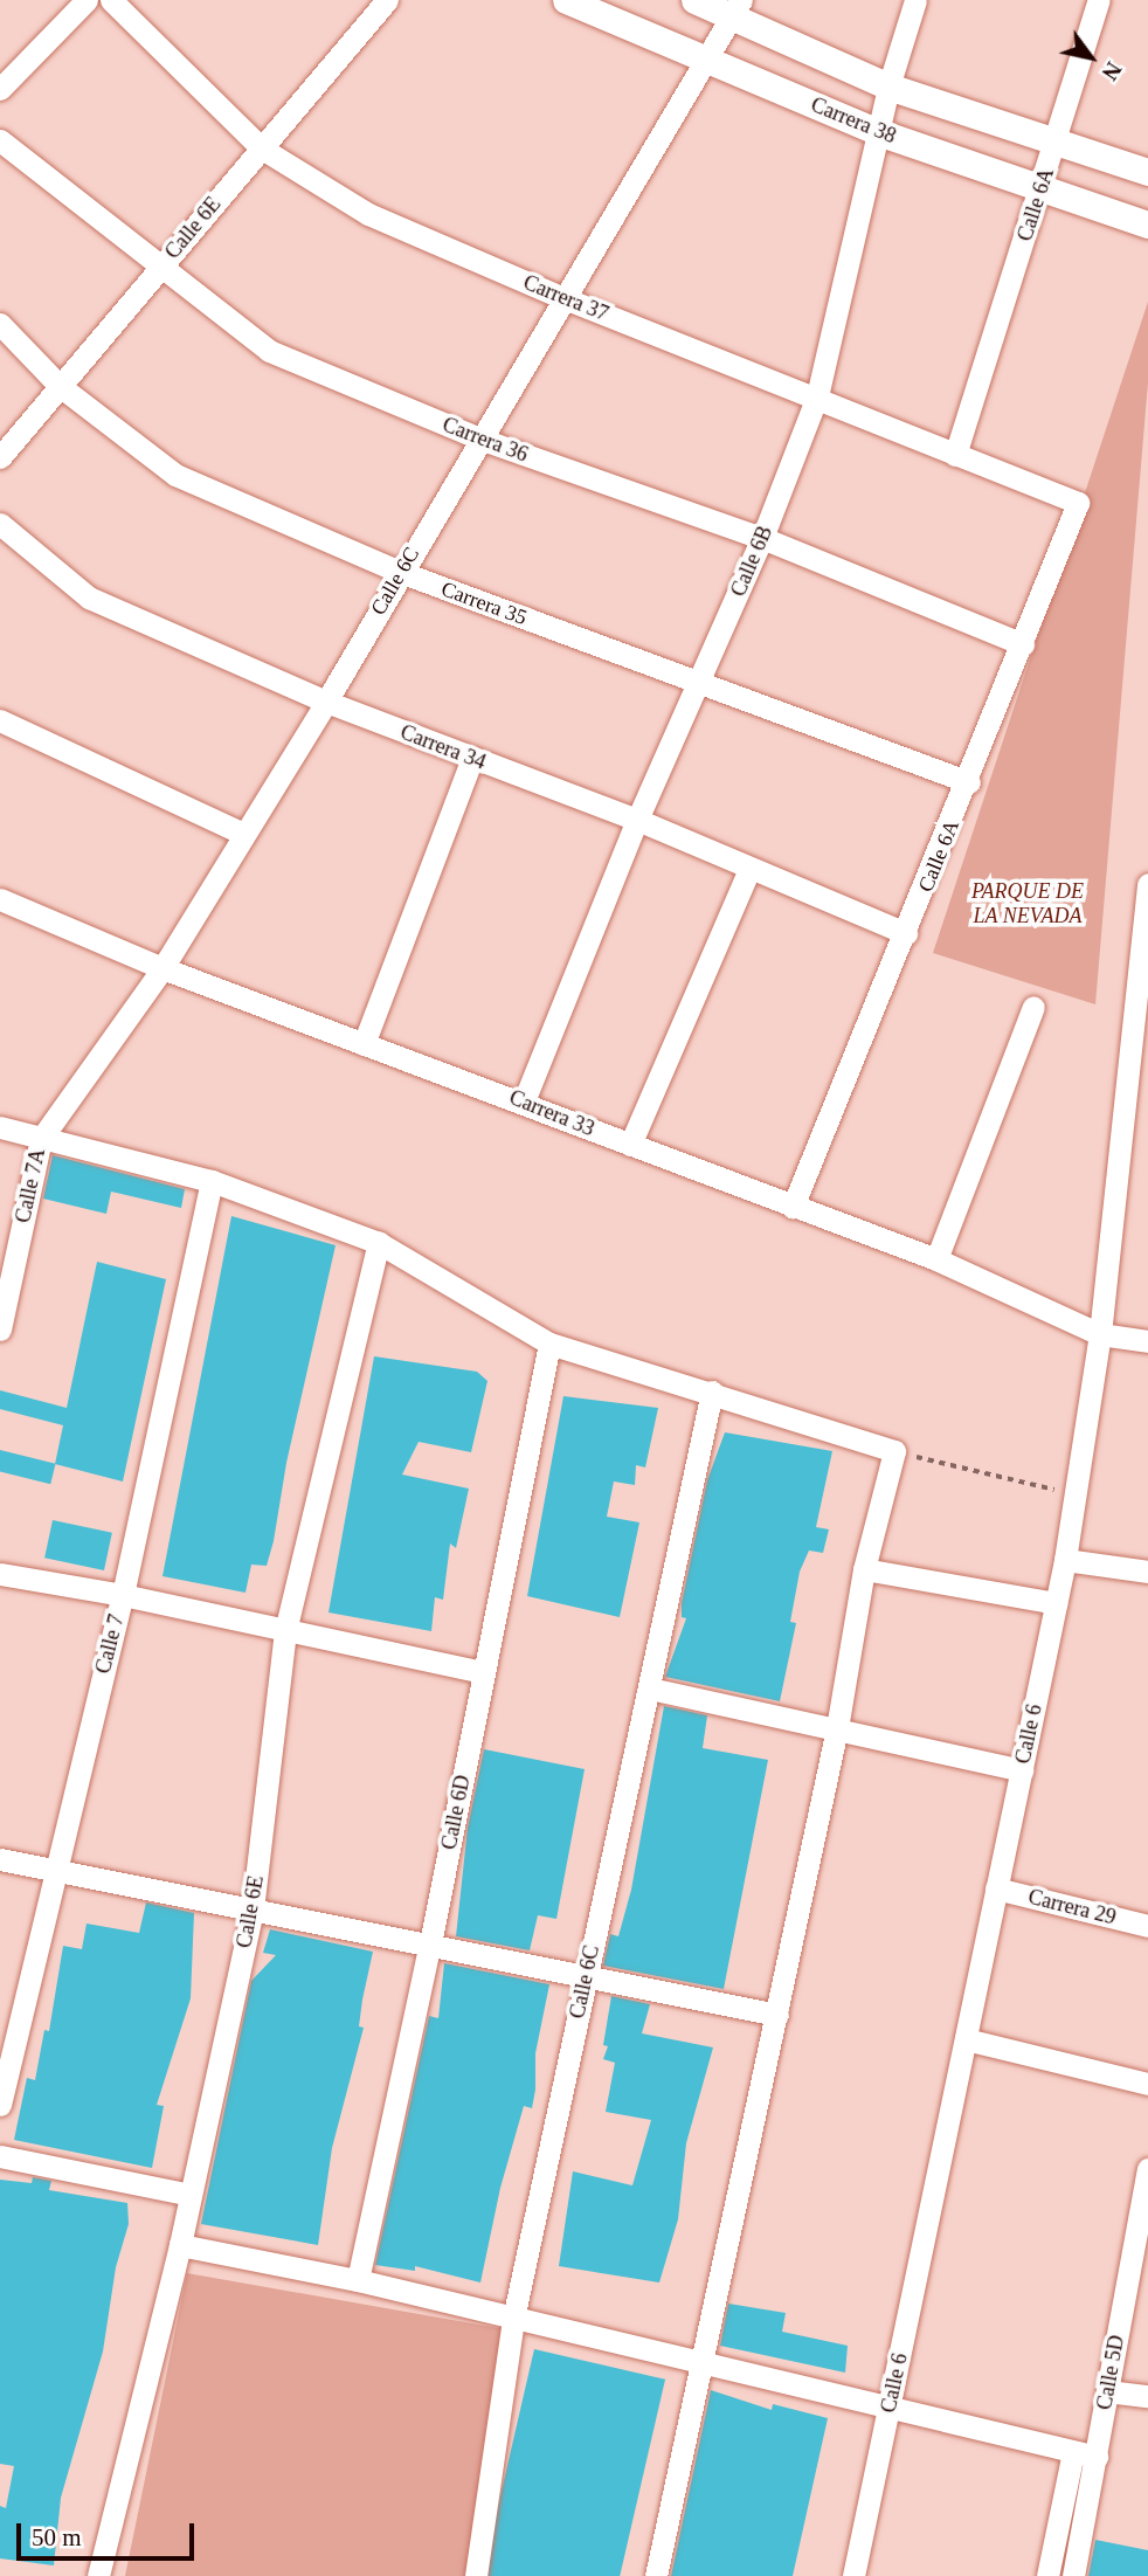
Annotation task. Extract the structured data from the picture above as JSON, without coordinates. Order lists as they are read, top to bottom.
{
  "streets": {
    "street": [
      "Carrera 38",
      "Calle 6A",
      "Calle 6E",
      "Carrera 37",
      "Carrera 36",
      "Calle 6B",
      "Calle 6C",
      "Carrera 35",
      "Carrera 34",
      "Carrera 33",
      "Calle 7A",
      "Calle 7",
      "Calle 6",
      "Calle 6D",
      "Carrera 29",
      "Calle 5D"
    ]
  },
  "crossings": [
    ["Carrera 38", "Calle 6A"],
    ["Carrera 38", "Calle 6B"],
    ["Carrera 38", "Calle 6C"],
    ["Calle 6A", "Carrera 37"],
    ["Calle 6A", "Carrera 36"],
    ["Calle 6A", "Carrera 35"],
    ["Calle 6A", "Carrera 34"],
    ["Calle 6A", "Carrera 33"],
    ["Calle 6E", "Carrera 37"],
    ["Calle 6E", "Carrera 36"],
    ["Calle 6E", "Carrera 35"],
    ["Carrera 37", "Calle 6B"],
    ["Carrera 37", "Calle 6C"],
    ["Carrera 36", "Calle 6B"],
    ["Carrera 36", "Calle 6C"],
    ["Calle 6B", "Carrera 35"],
    ["Calle 6B", "Carrera 34"],
    ["Calle 6B", "Carrera 33"],
    ["Calle 6C", "Carrera 35"],
    ["Calle 6C", "Carrera 34"],
    ["Calle 6C", "Carrera 33"],
    ["Calle 6C", "Calle 7A"],
    ["Carrera 33", "Calle 6"],
    ["Calle 6", "Carrera 29"]
  ],
  "parks": ["PARQUE DE LA NEVADA"],
  "scale_bar": "50 m",
  "north": "bottom right"
}
